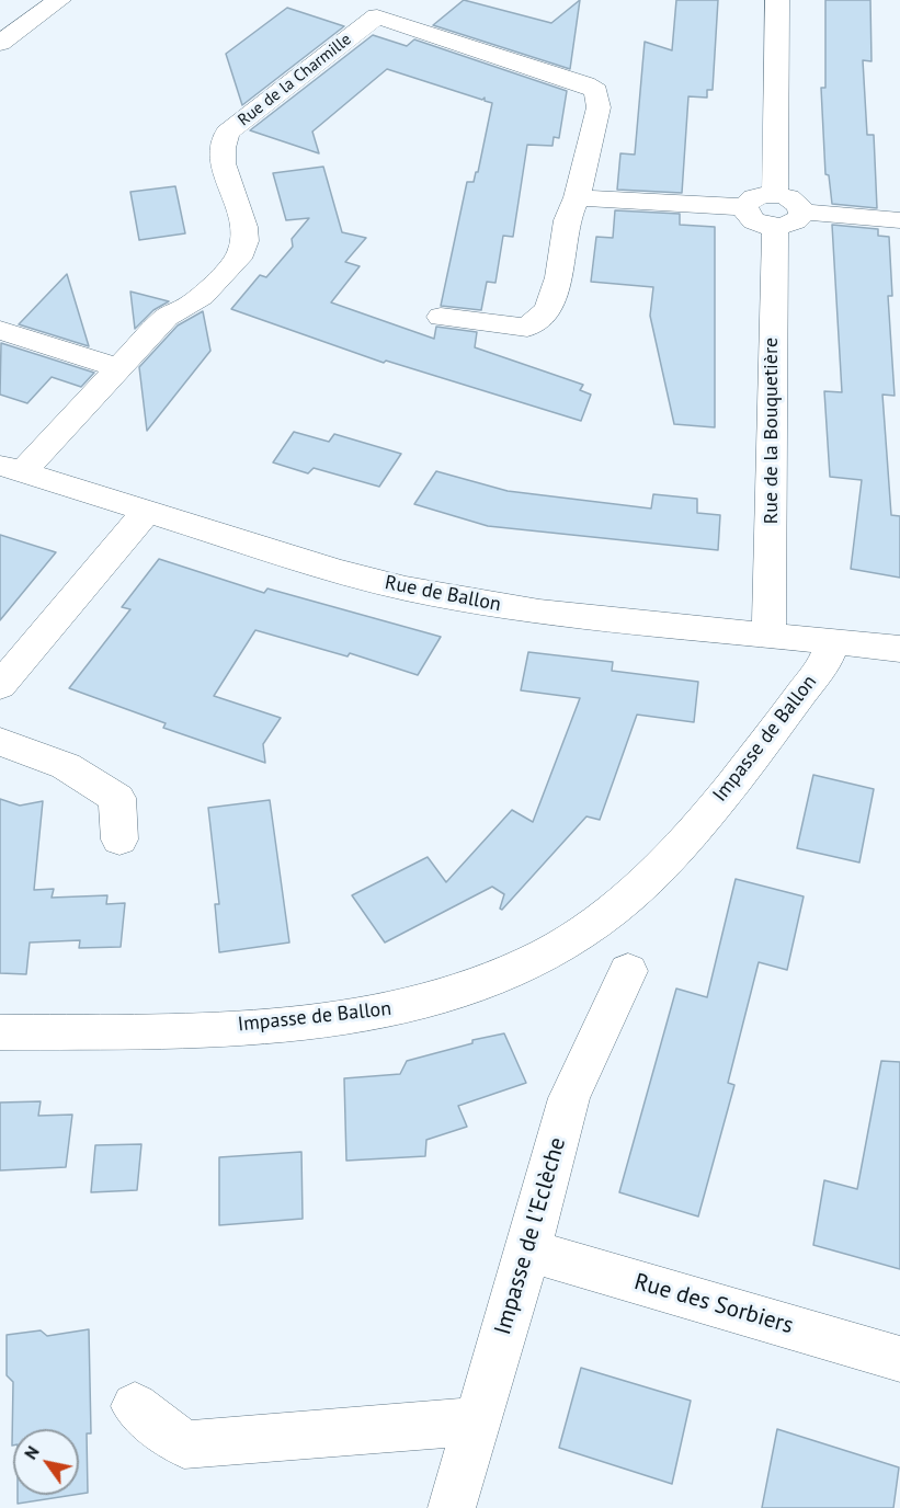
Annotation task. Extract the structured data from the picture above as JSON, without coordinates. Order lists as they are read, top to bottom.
{
  "streets": {
    "street": [
      "Rue de la Charmille",
      "Rue de la Bouquetière",
      "Rue de Ballon",
      "Impasse de Ballon",
      "Impasse de l'Eclèche",
      "Rue des Sorbiers"
    ]
  },
  "crossings": [
    ["Rue de la Charmille", "Rue de Ballon"],
    ["Rue de la Bouquetière", "Rue de Ballon"],
    ["Rue de Ballon", "Impasse de Ballon"],
    ["Impasse de l'Eclèche", "Rue des Sorbiers"]
  ],
  "north": "top left"
}
